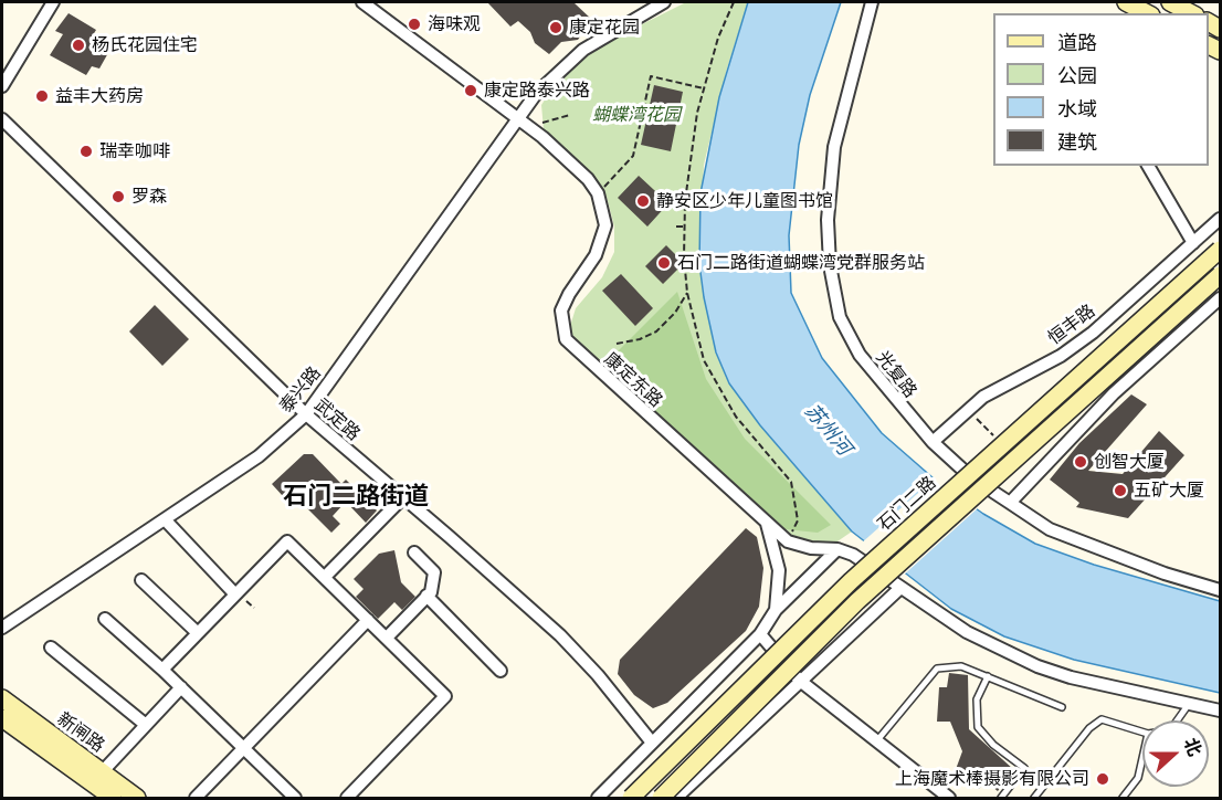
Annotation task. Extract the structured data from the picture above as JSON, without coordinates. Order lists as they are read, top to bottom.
{
  "streets": {
    "main road": ["石门二路", "新闸路"],
    "street": [
      "恒丰路",
      "光复路",
      "康定东路",
      "泰兴路",
      "武定路"
    ]
  },
  "crossings": [
    ["恒丰路", "光复路"],
    ["泰兴路", "武定路"]
  ],
  "districts": ["石门二路街道"],
  "water": ["苏州河"],
  "parks": ["蝴蝶湾花园"],
  "places": [
    "海味观",
    "康定花园",
    "杨氏花园住宅",
    "康定路泰兴路",
    "益丰大药房",
    "瑞幸咖啡",
    "罗森",
    "静安区少年儿童图书馆",
    "石门二路街道蝴蝶湾党群服务站",
    "创智大厦",
    "五矿大厦",
    "上海魔术棒摄影有限公司"
  ],
  "legend": [
    "道路",
    "公园",
    "水域",
    "建筑"
  ],
  "north": "right"
}
